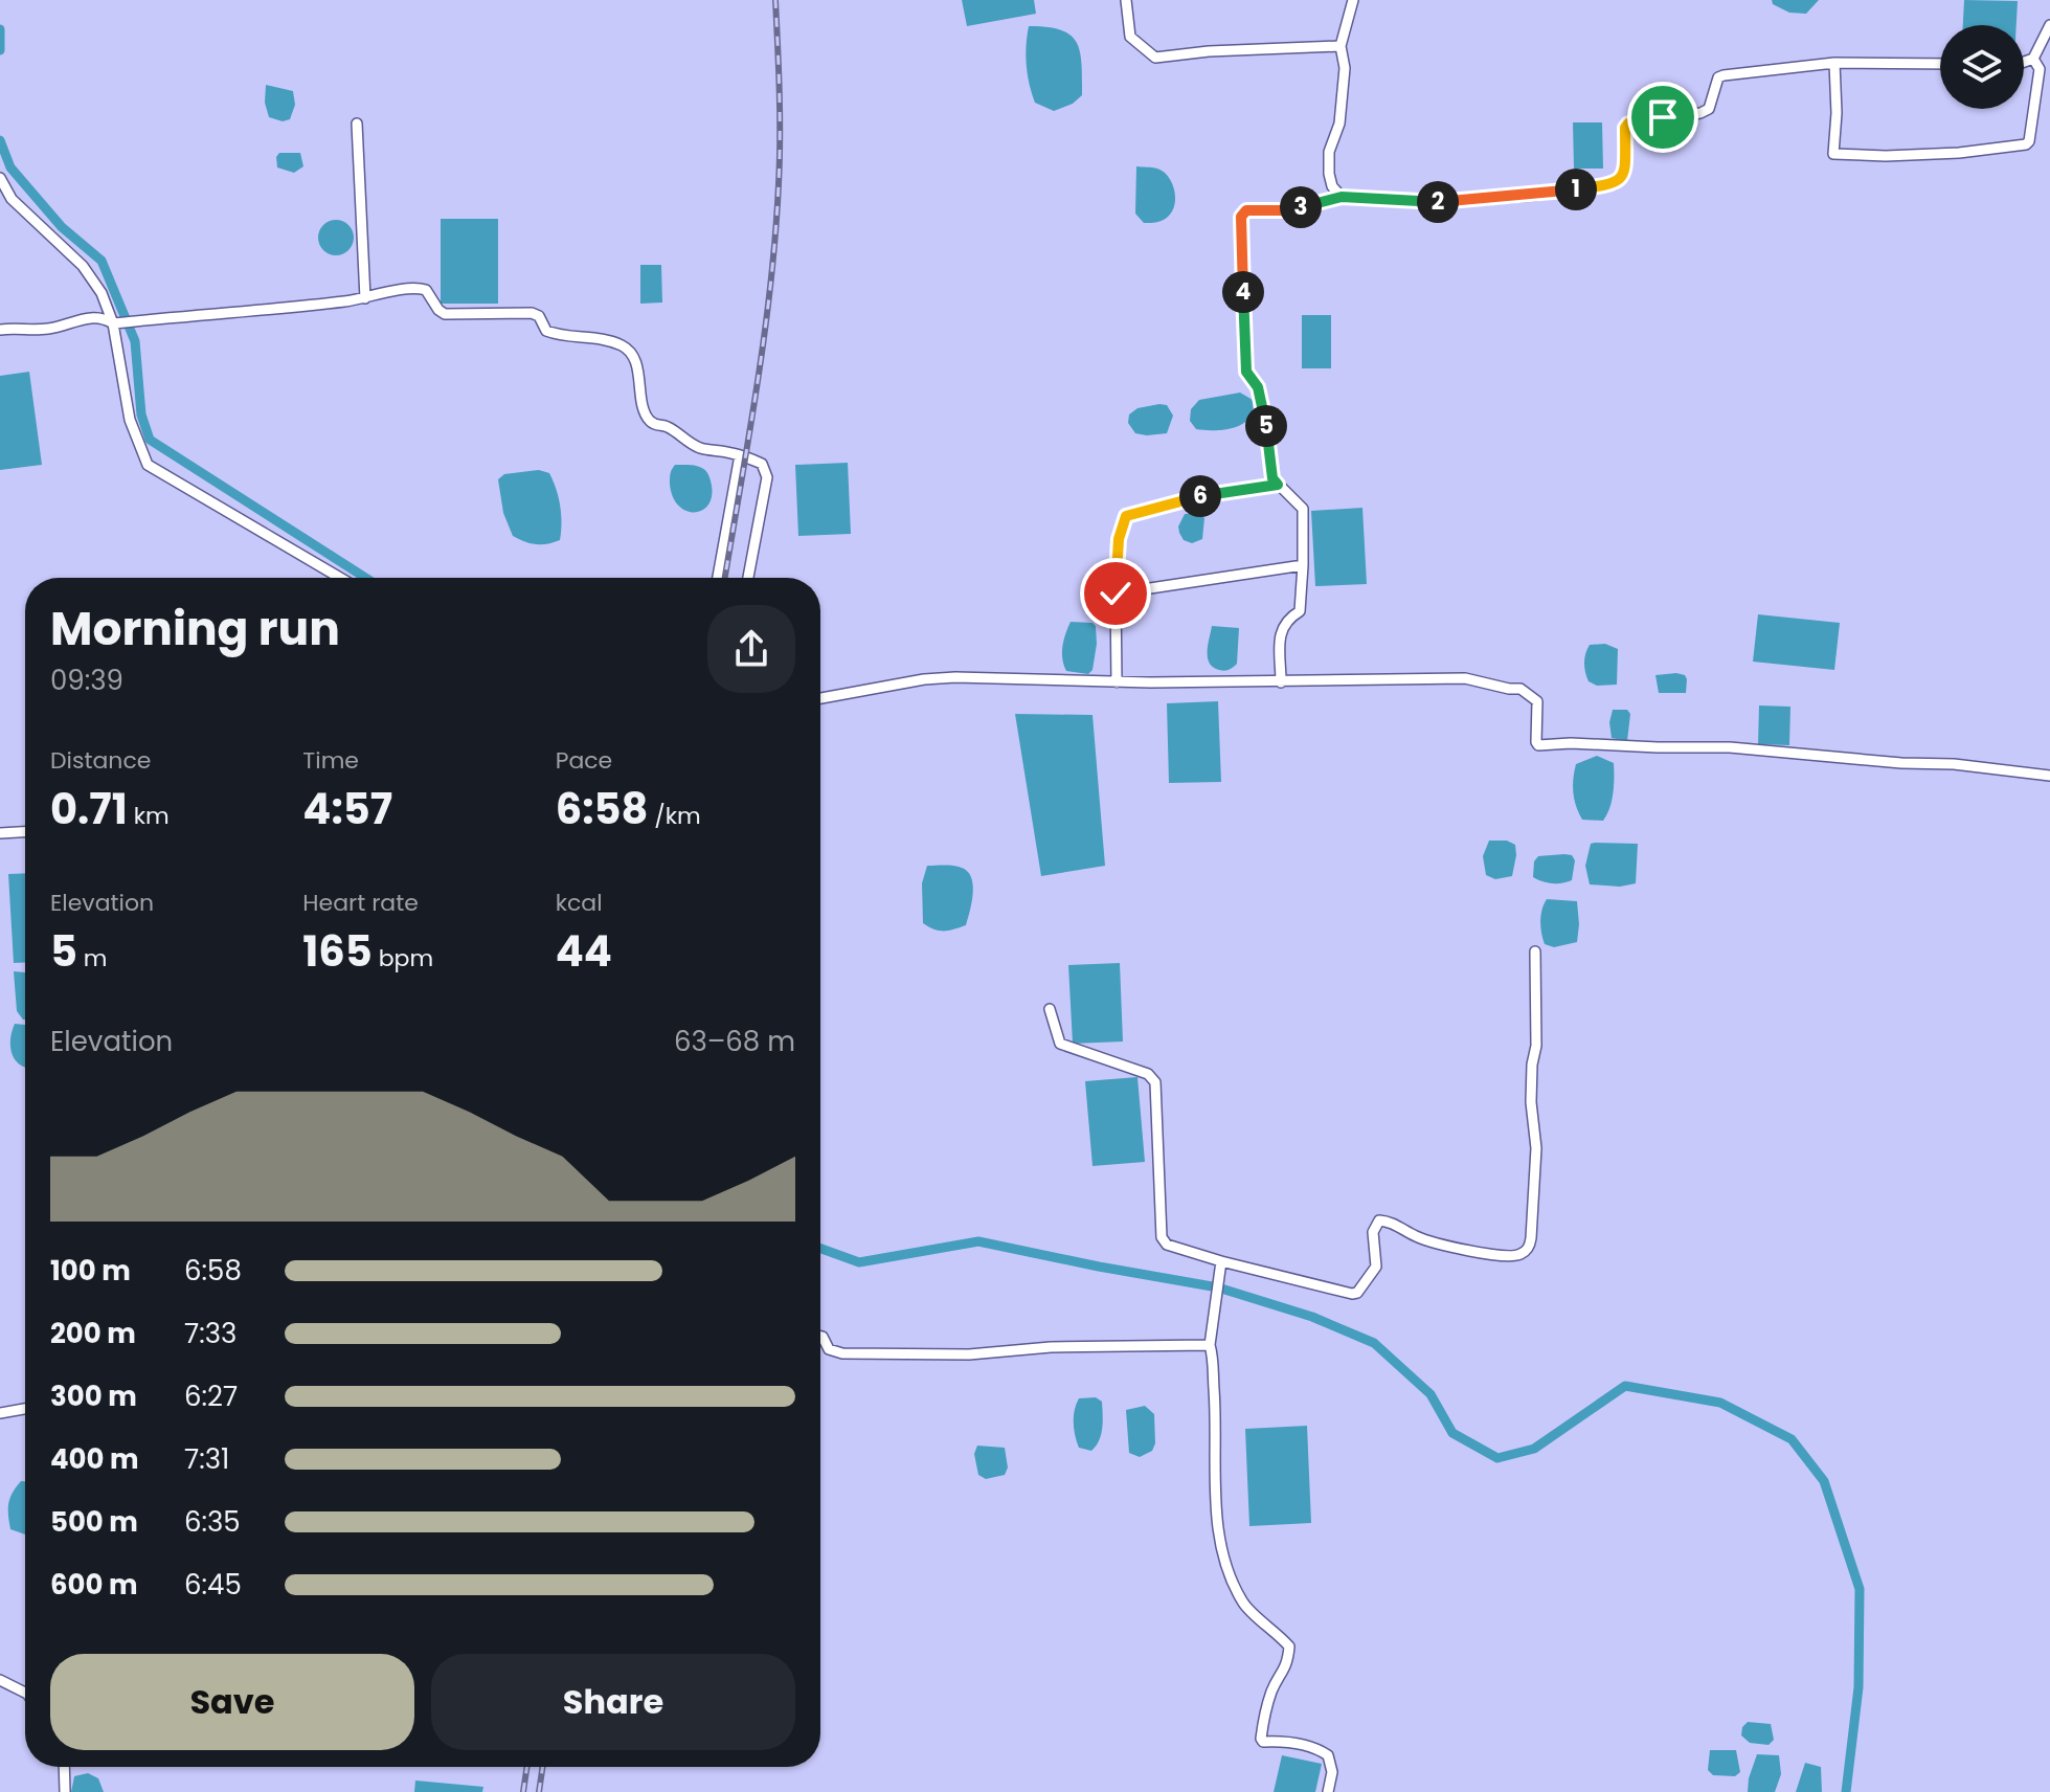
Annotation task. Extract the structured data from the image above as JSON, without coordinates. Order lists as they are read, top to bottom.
{
  "page": {
    "pins": [
      "1",
      "2",
      "3",
      "4",
      "5",
      "6"
    ],
    "heading": ["Morning run", "09:39"],
    "stats": [
      ["Distance", "0.71 km"],
      ["Time", "4:57"],
      ["Pace", "6:58 /km"],
      ["Elevation", "5 m"],
      ["Heart rate", "165 bpm"],
      ["kcal", "44"]
    ],
    "chart": ["Elevation", "63–68 m"],
    "list": [
      {
        "name": "100 m",
        "note": "6:58"
      },
      {
        "name": "200 m",
        "note": "7:33"
      },
      {
        "name": "300 m",
        "note": "6:27"
      },
      {
        "name": "400 m",
        "note": "7:31"
      },
      {
        "name": "500 m",
        "note": "6:35"
      },
      {
        "name": "600 m",
        "note": "6:45"
      }
    ],
    "buttons": ["Save", "Share"]
  }
}
